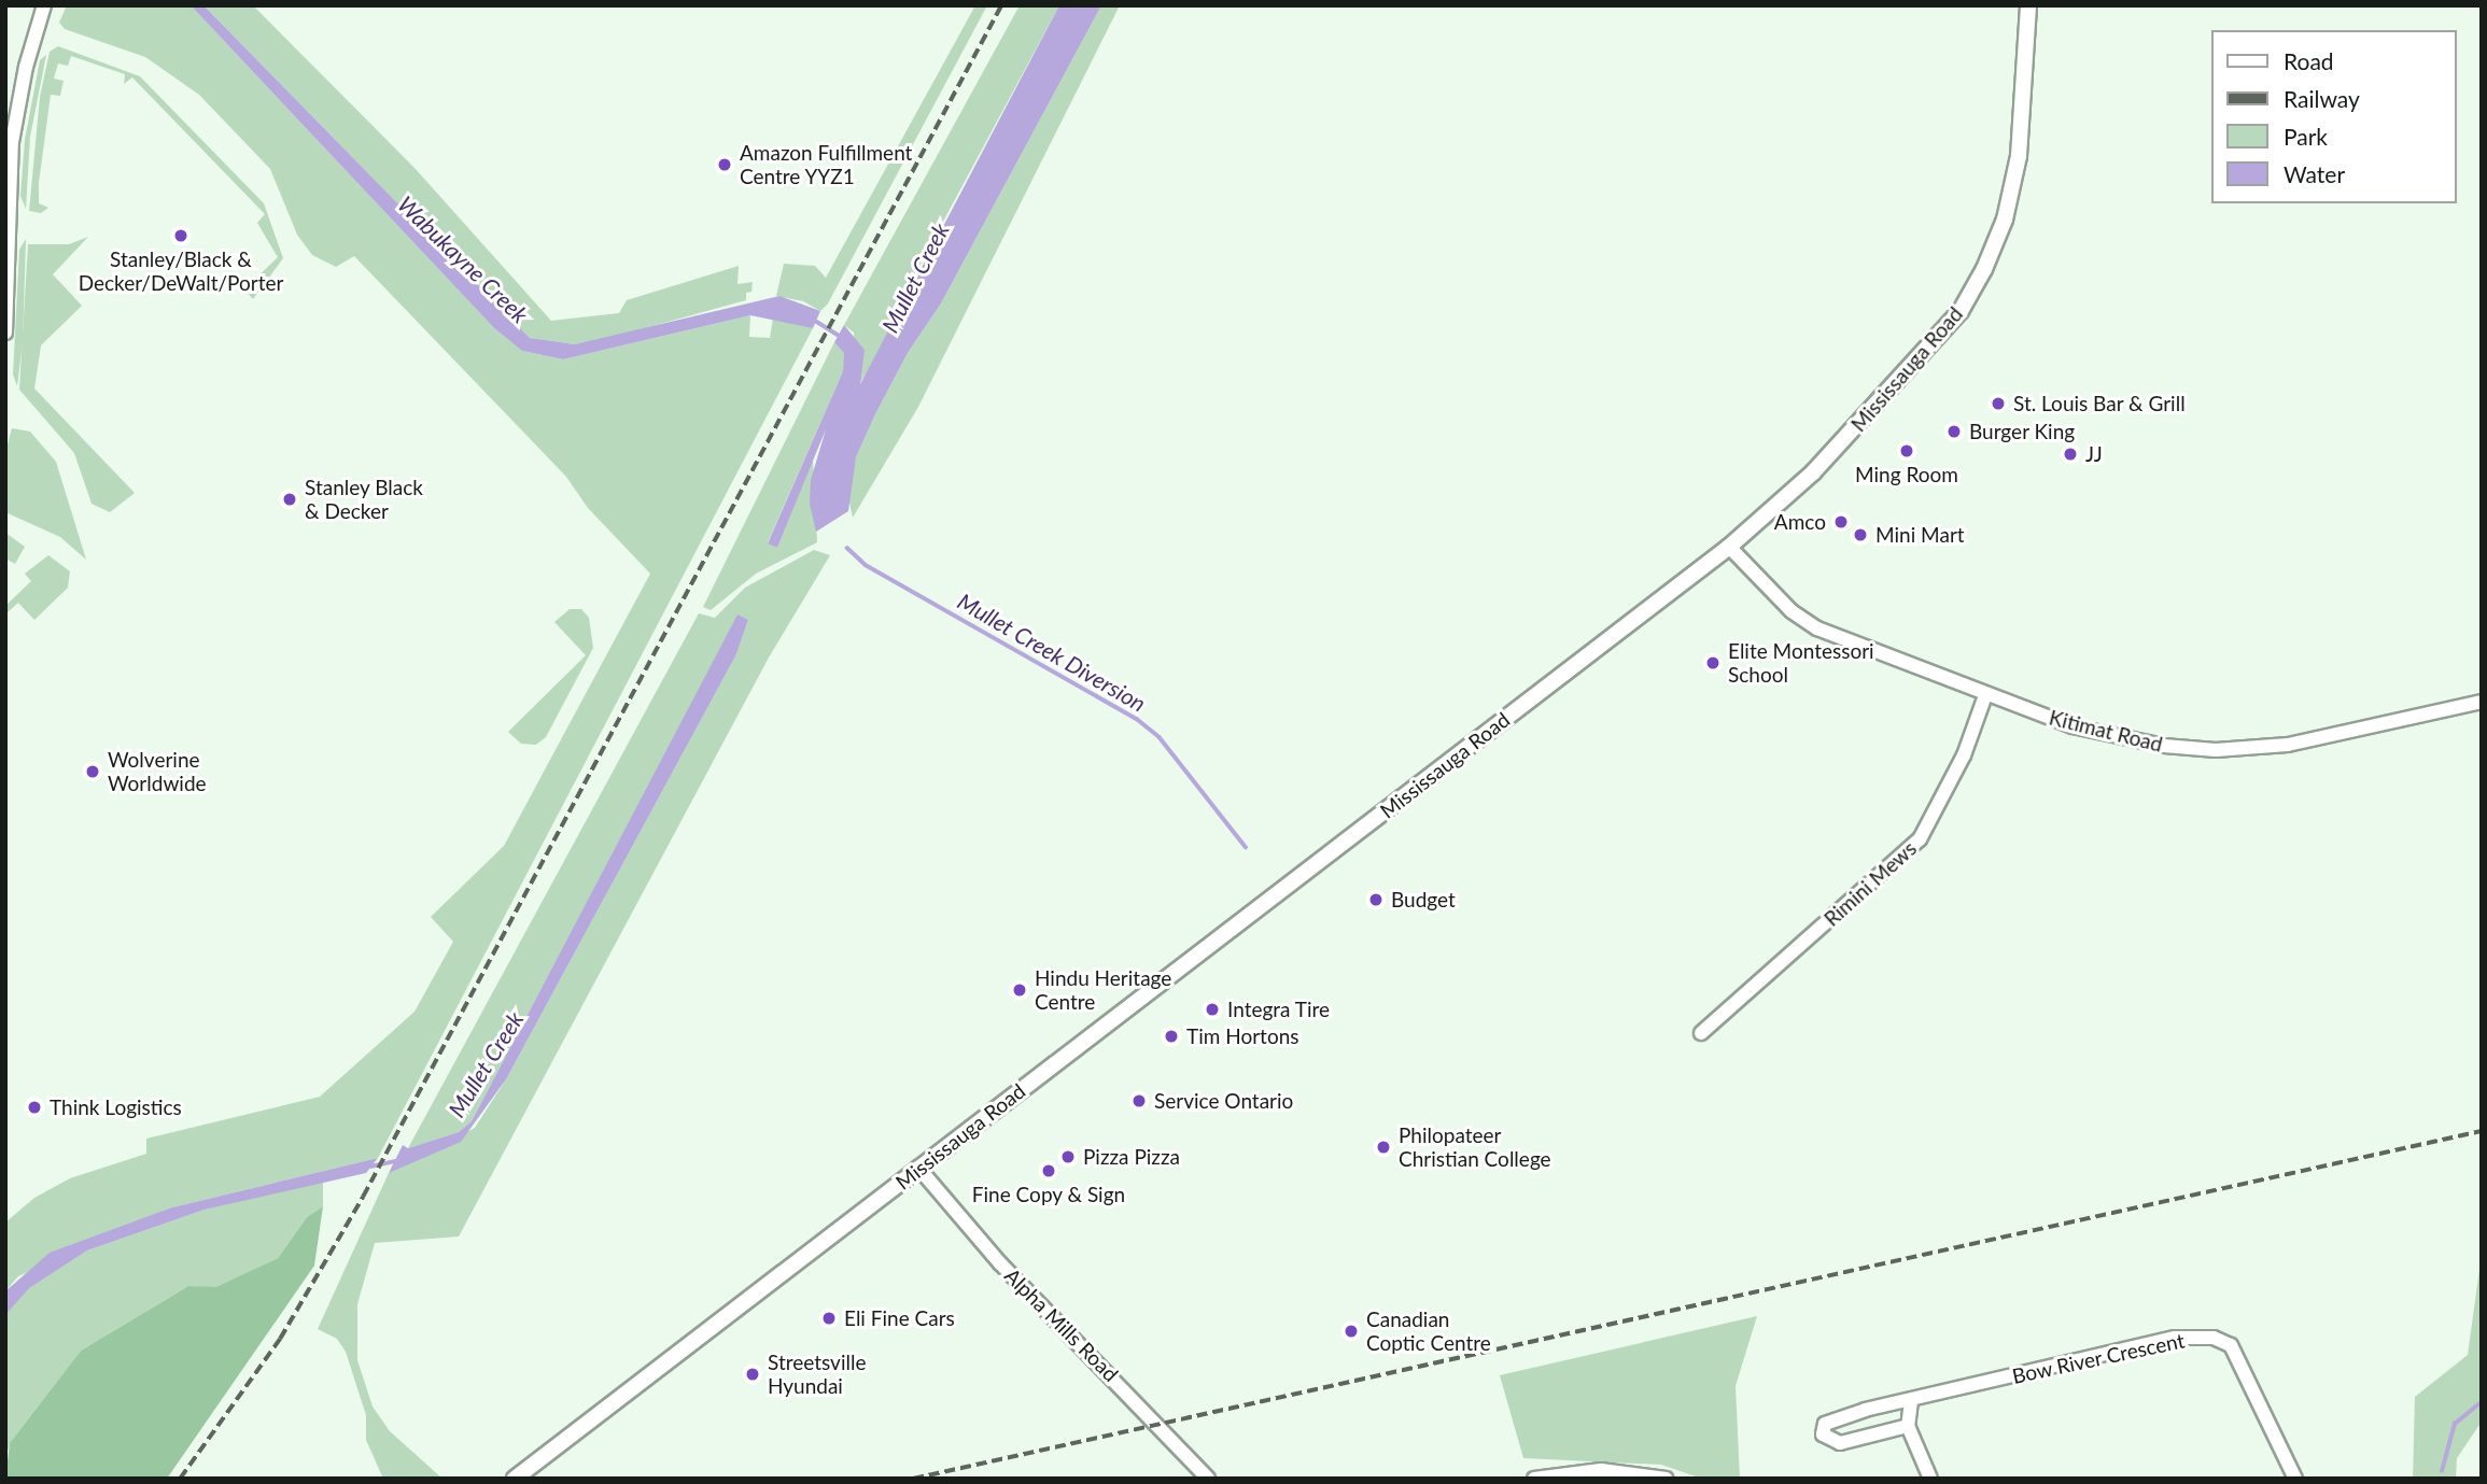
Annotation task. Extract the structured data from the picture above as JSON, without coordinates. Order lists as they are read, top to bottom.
{
  "streets": {
    "main road": ["Mississauga Road"],
    "street": [
      "Kitimat Road",
      "Rimini Mews",
      "Alpha Mills Road",
      "Bow River Crescent"
    ]
  },
  "crossings": [
    ["Mississauga Road", "Kitimat Road"],
    ["Mississauga Road", "Alpha Mills Road"],
    ["Kitimat Road", "Rimini Mews"]
  ],
  "water": ["Wabukayne Creek", "Mullet Creek", "Mullet Creek Diversion"],
  "places": [
    "Amazon Fulfillment Centre YYZ1",
    "Stanley/Black & Decker/DeWalt/Porter",
    "St. Louis Bar & Grill",
    "Burger King",
    "Ming Room",
    "JJ",
    "Stanley Black & Decker",
    "Amco",
    "Mini Mart",
    "Elite Montessori School",
    "Wolverine Worldwide",
    "Budget",
    "Hindu Heritage Centre",
    "Integra Tire",
    "Tim Hortons",
    "Service Ontario",
    "Think Logistics",
    "Philopateer Christian College",
    "Pizza Pizza",
    "Fine Copy & Sign",
    "Eli Fine Cars",
    "Canadian Coptic Centre",
    "Streetsville Hyundai"
  ],
  "legend": [
    "Road",
    "Railway",
    "Park",
    "Water"
  ]
}
